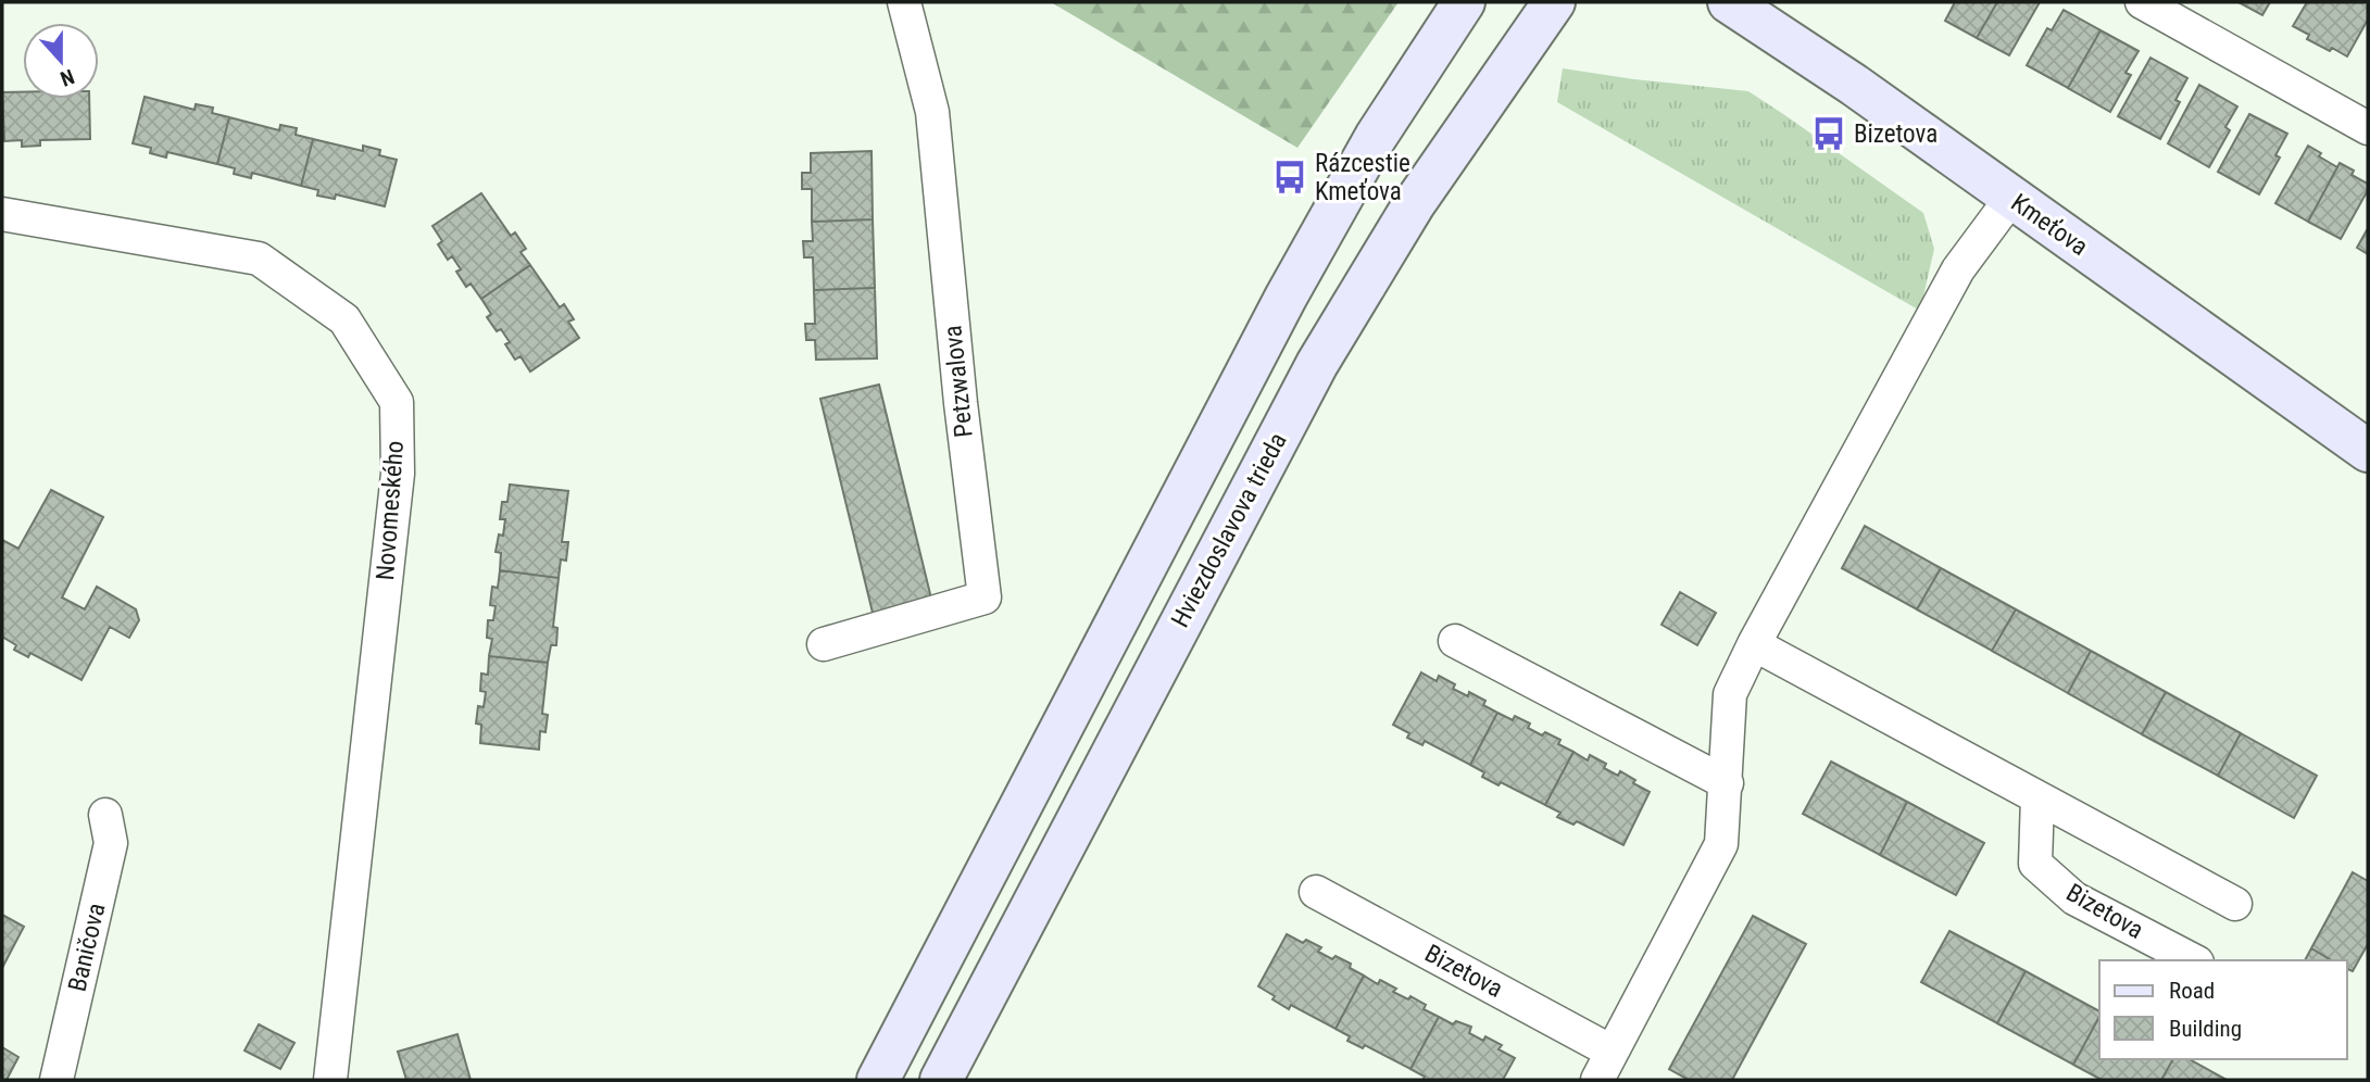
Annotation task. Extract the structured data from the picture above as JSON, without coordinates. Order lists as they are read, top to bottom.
{
  "streets": {
    "street": [
      "Kmeťova",
      "Petzwalova",
      "Novomeského",
      "Hviezdoslavova trieda",
      "Bizetova",
      "Baničova"
    ]
  },
  "places": {
    "bus stop": ["Bizetova", "Rázcestie Kmeťova"]
  },
  "legend": ["Road", "Building"],
  "north": "bottom"
}
